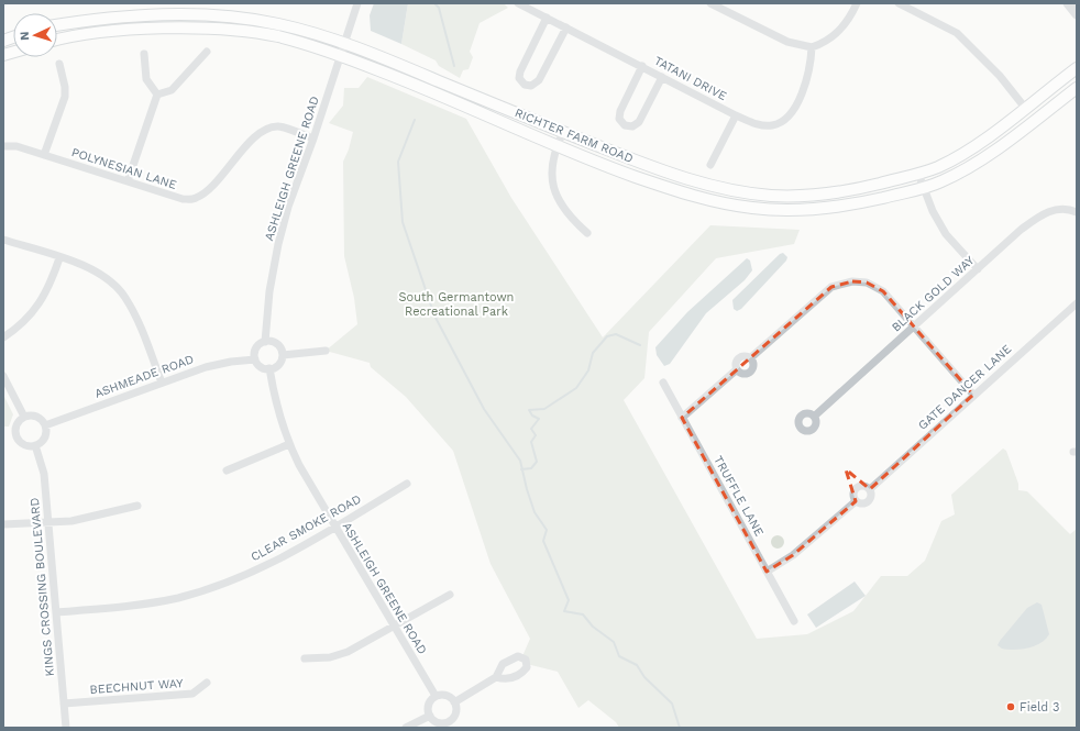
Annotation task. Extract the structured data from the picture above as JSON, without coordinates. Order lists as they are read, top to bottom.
{
  "streets": {
    "main road": ["RICHTER FARM ROAD"],
    "street": [
      "TATANI DRIVE",
      "POLYNESIAN LANE",
      "ASHLEIGH GREENE ROAD",
      "BLACK GOLD WAY",
      "ASHMEADE ROAD",
      "GATE DANCER LANE",
      "TRUFFLE LANE",
      "CLEAR SMOKE ROAD",
      "KINGS CROSSING BOULEVARD",
      "BEECHNUT WAY"
    ]
  },
  "crossings": [
    ["RICHTER FARM ROAD", "ASHLEIGH GREENE ROAD"],
    ["POLYNESIAN LANE", "ASHLEIGH GREENE ROAD"],
    ["ASHLEIGH GREENE ROAD", "ASHMEADE ROAD"],
    ["ASHLEIGH GREENE ROAD", "CLEAR SMOKE ROAD"],
    ["ASHMEADE ROAD", "KINGS CROSSING BOULEVARD"],
    ["GATE DANCER LANE", "TRUFFLE LANE"],
    ["CLEAR SMOKE ROAD", "KINGS CROSSING BOULEVARD"],
    ["KINGS CROSSING BOULEVARD", "BEECHNUT WAY"]
  ],
  "parks": ["South Germantown Recreational Park"],
  "places": ["Field 3"],
  "north": "left"
}
